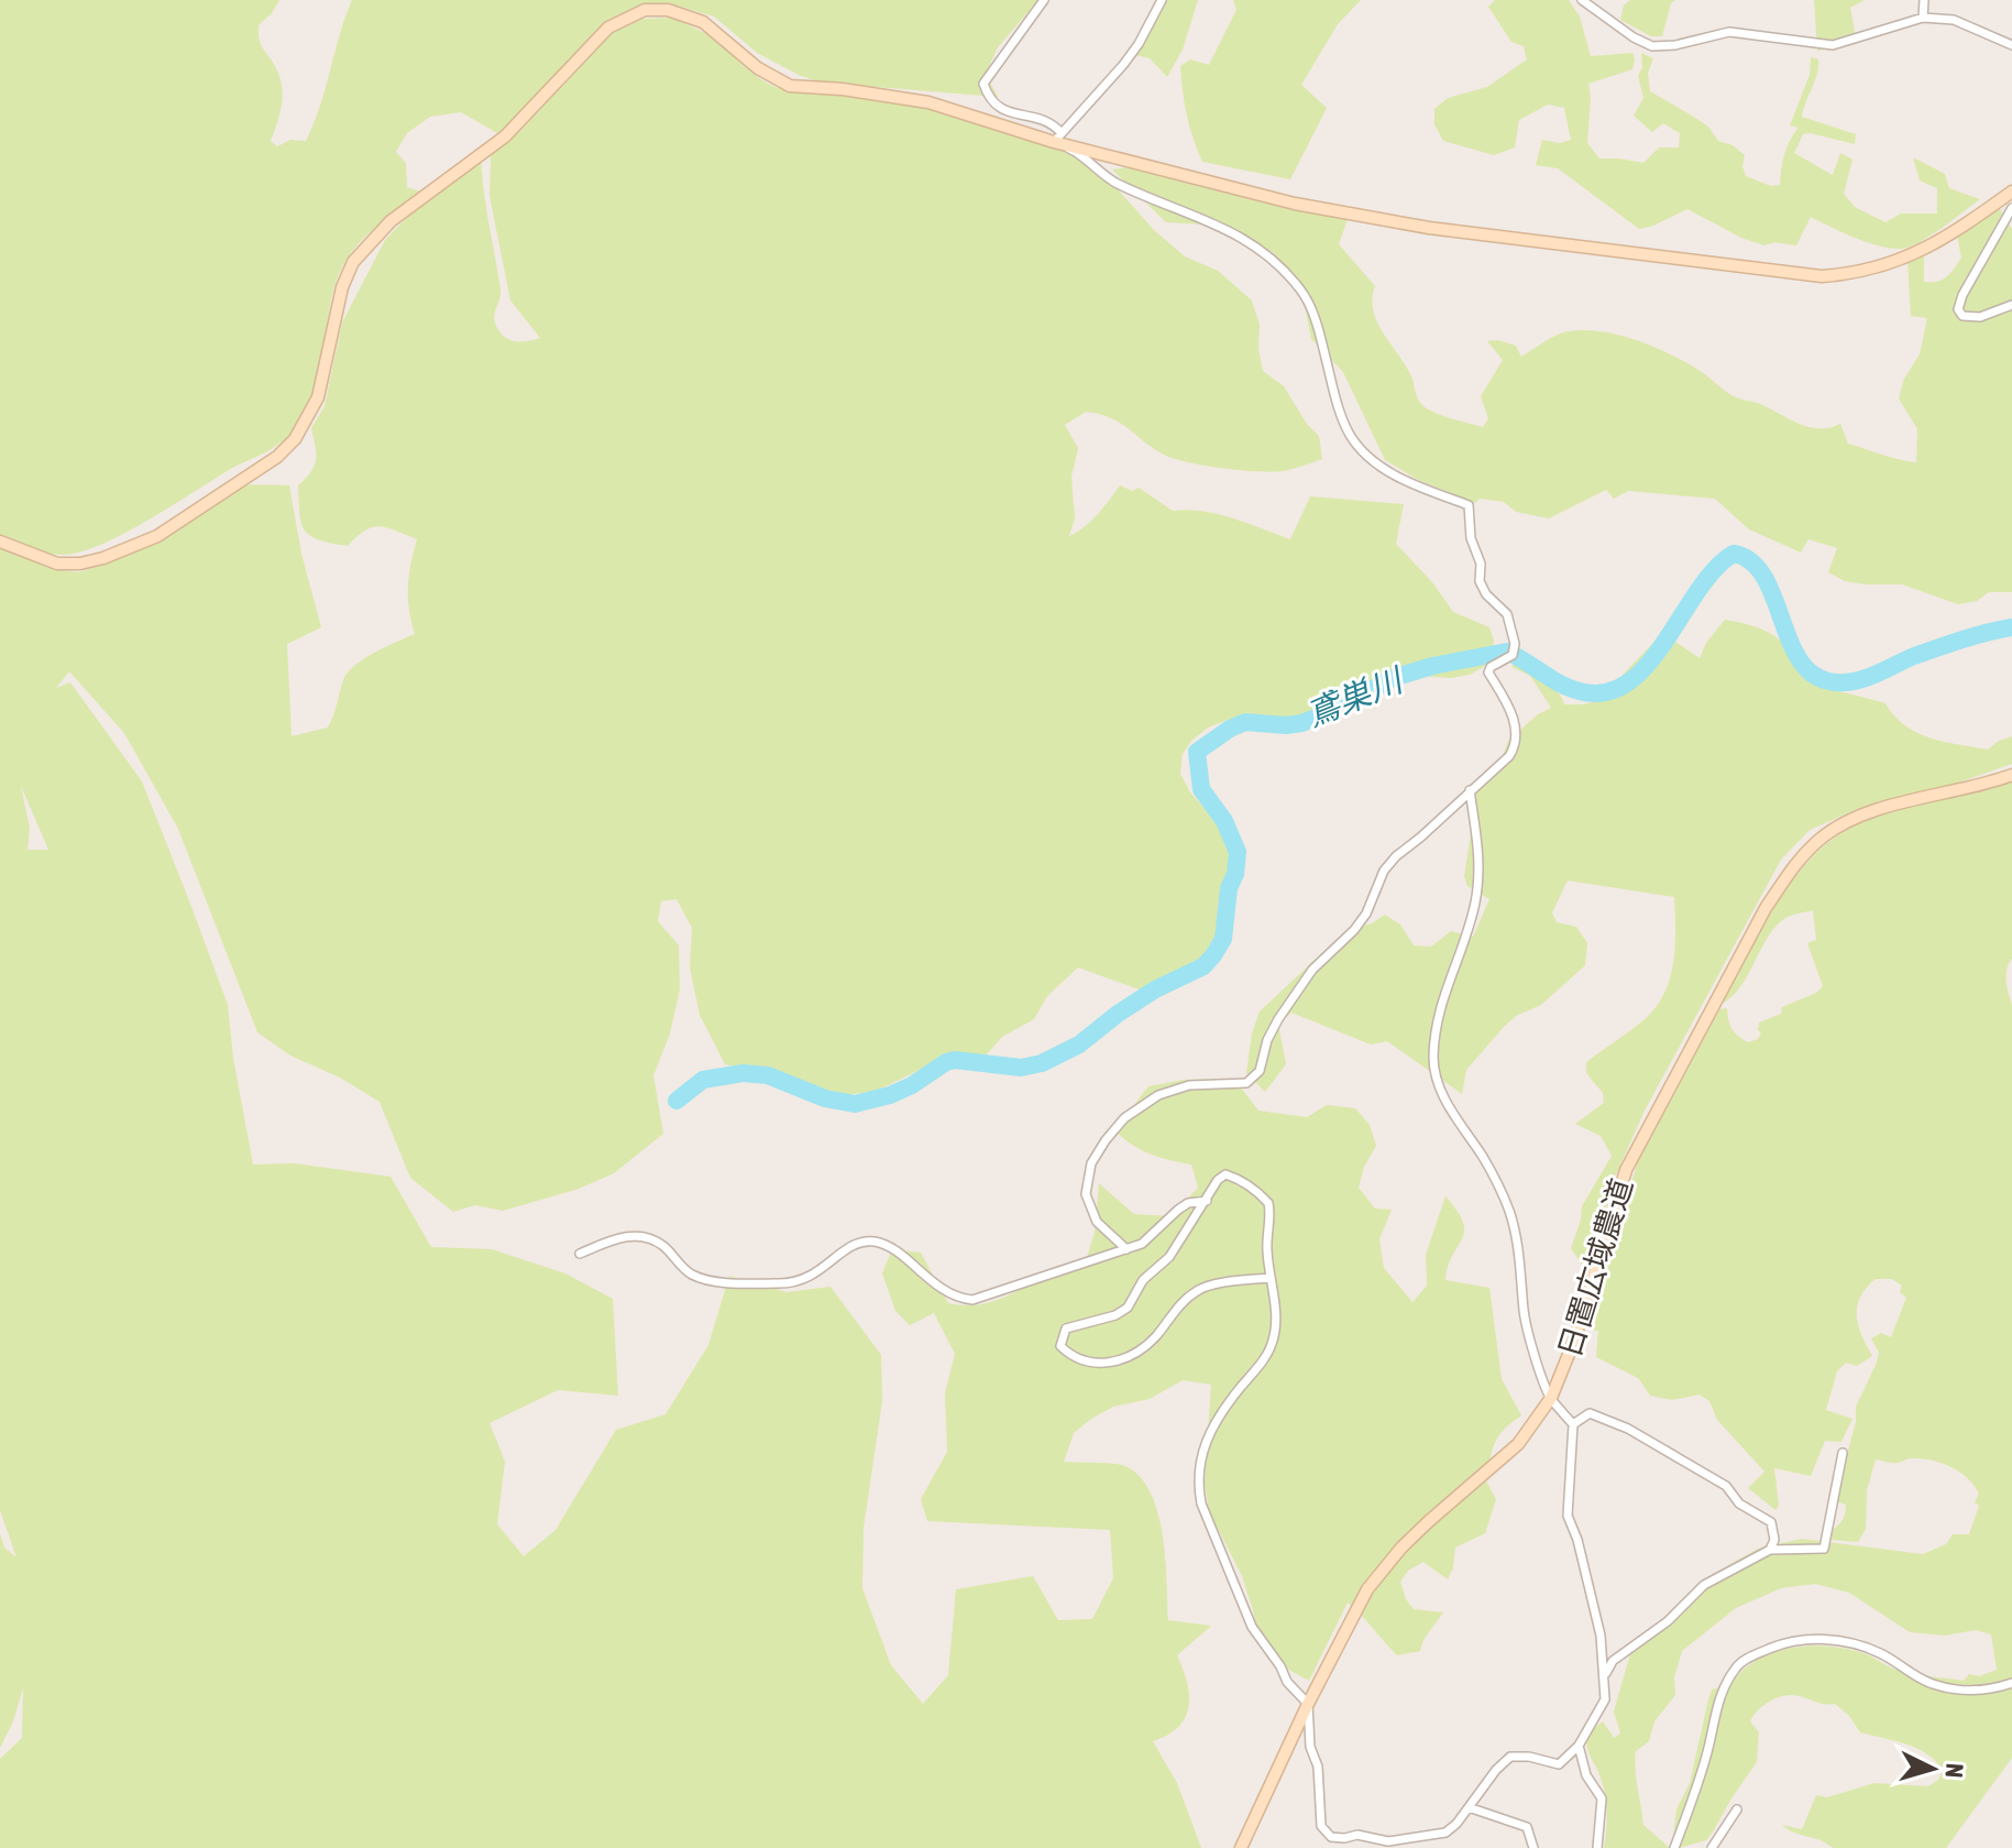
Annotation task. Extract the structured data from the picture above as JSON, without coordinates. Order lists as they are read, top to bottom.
{
  "streets": {
    "street": ["日置広域農道"]
  },
  "water": ["鳶巣川"],
  "north": "right"
}
